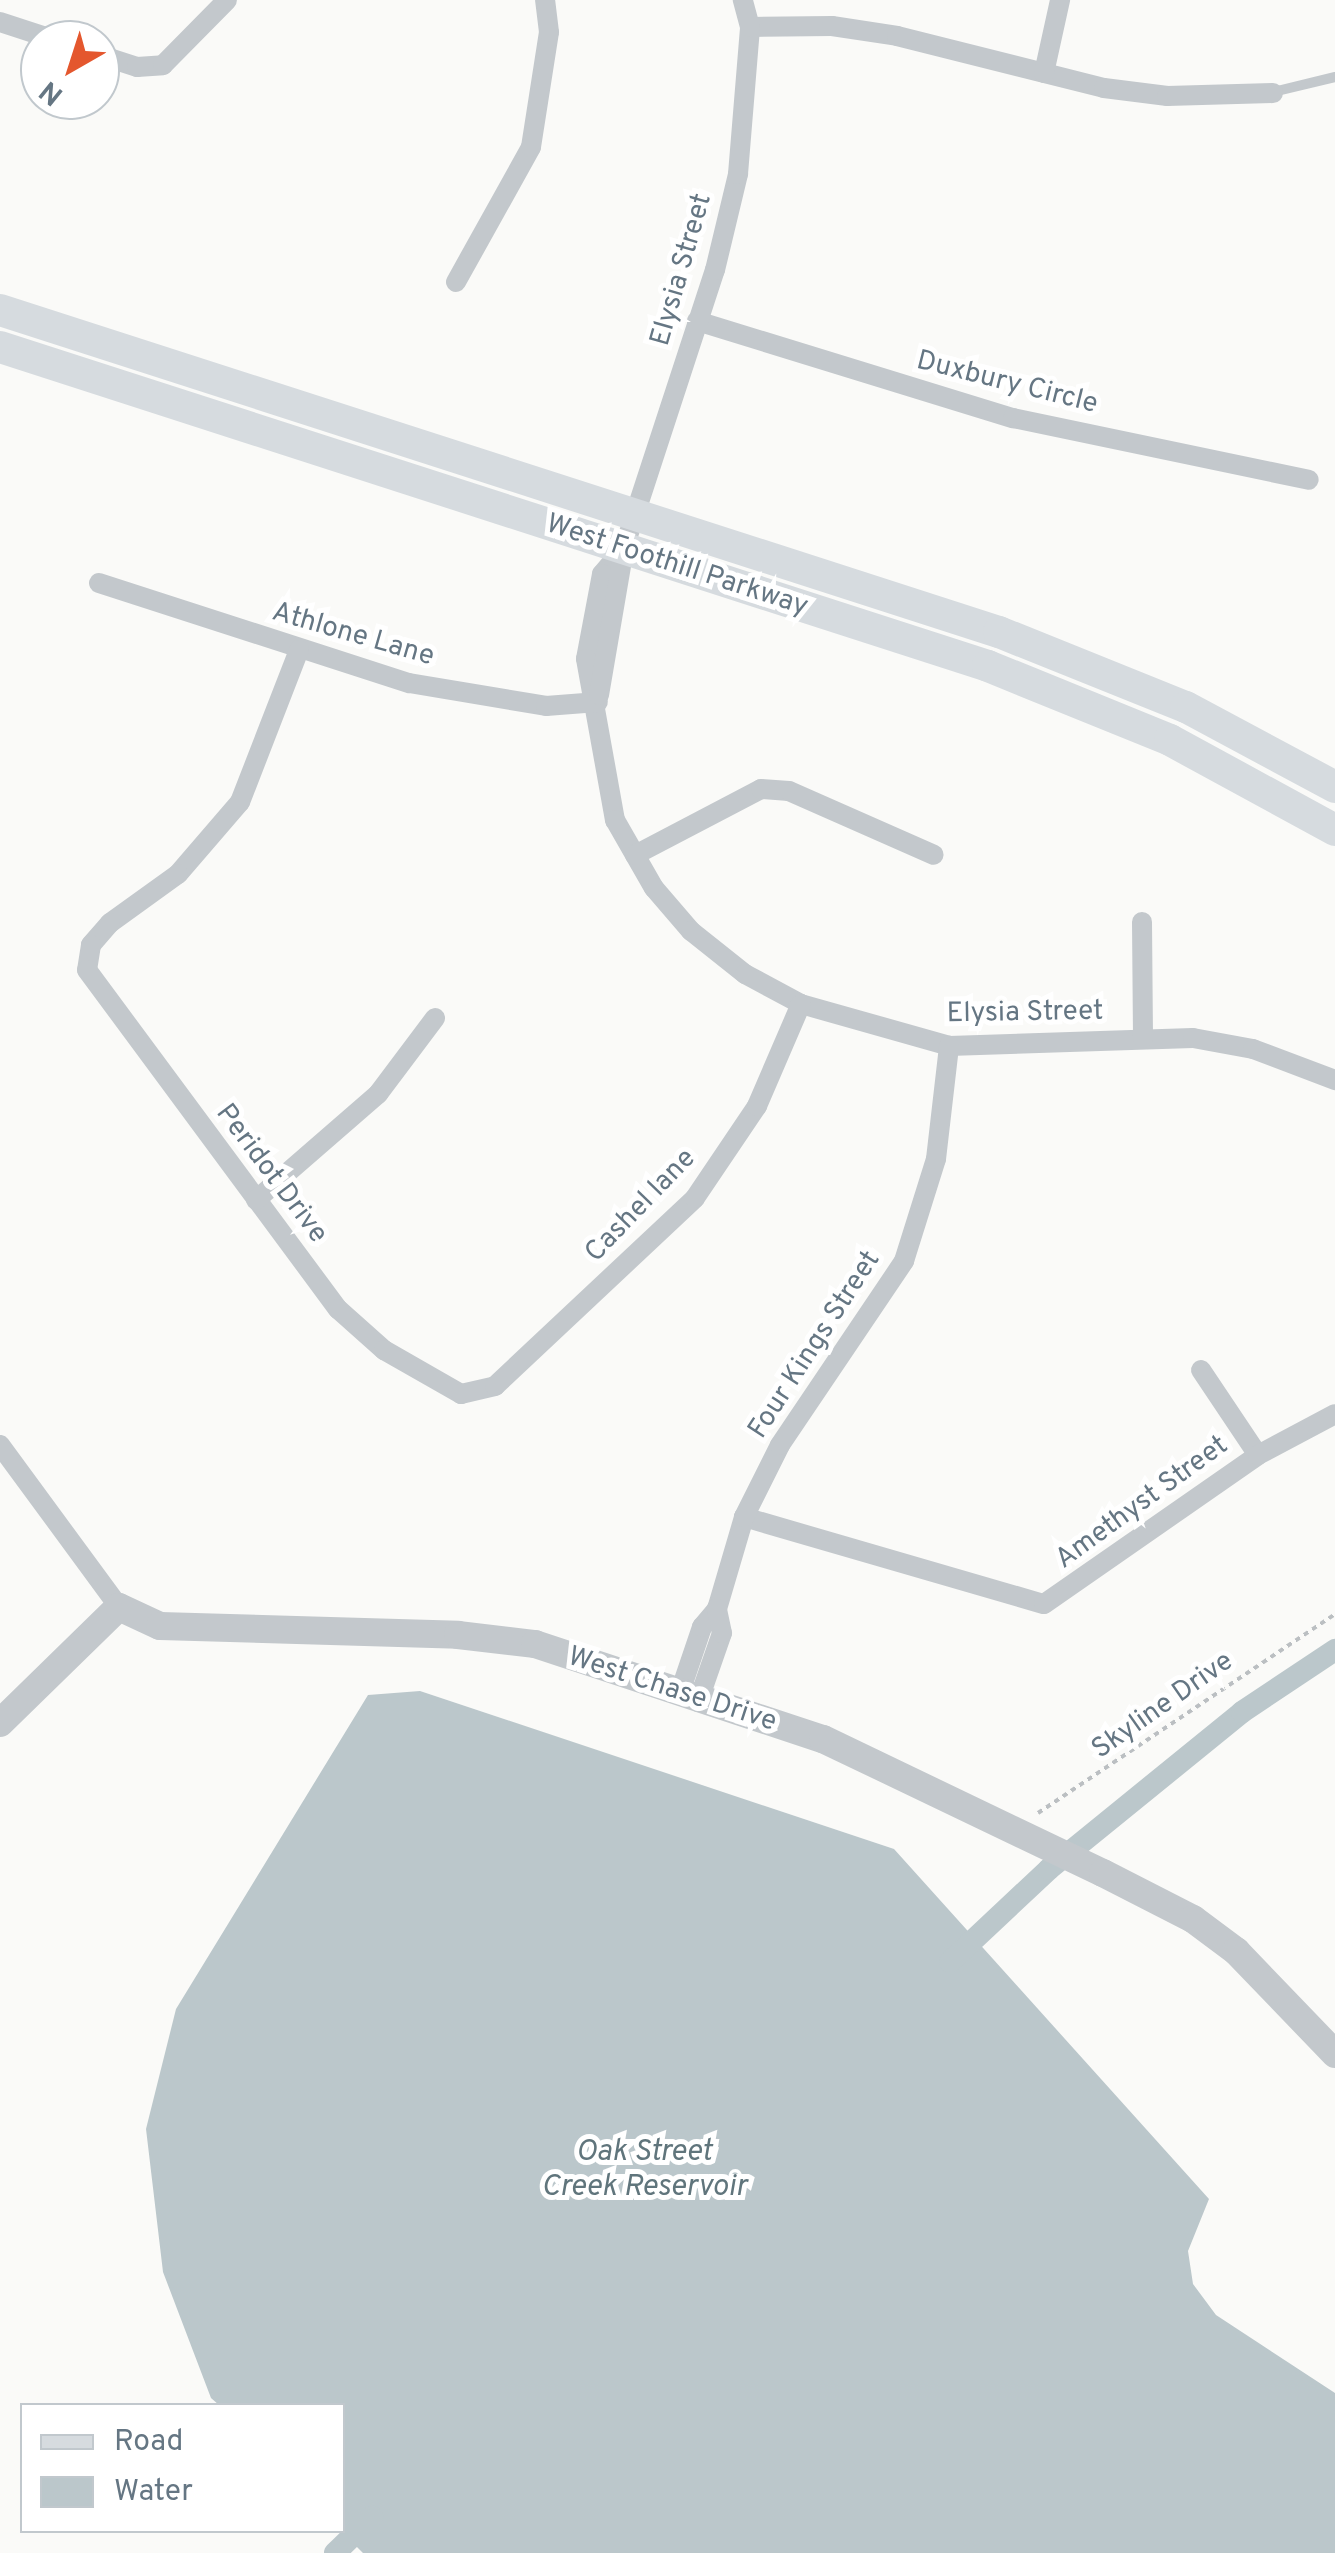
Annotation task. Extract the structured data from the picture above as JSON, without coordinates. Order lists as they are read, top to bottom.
{
  "streets": {
    "main road": ["West Foothill Parkway"],
    "street": [
      "Elysia Street",
      "Duxbury Circle",
      "Athlone Lane",
      "Peridot Drive",
      "Cashel lane",
      "Four Kings Street",
      "Amethyst Street",
      "West Chase Drive"
    ],
    "path": ["Skyline Drive"]
  },
  "crossings": [
    ["Elysia Street", "Duxbury Circle"],
    ["Elysia Street", "West Foothill Parkway"],
    ["Elysia Street", "Athlone Lane"],
    ["Elysia Street", "Cashel lane"],
    ["Elysia Street", "Four Kings Street"],
    ["Athlone Lane", "Peridot Drive"],
    ["Peridot Drive", "Cashel lane"],
    ["Four Kings Street", "Amethyst Street"],
    ["Four Kings Street", "West Chase Drive"],
    ["West Chase Drive", "Skyline Drive"]
  ],
  "water": ["Oak Street Creek Reservoir"],
  "legend": ["Road", "Water"],
  "north": "bottom left"
}
